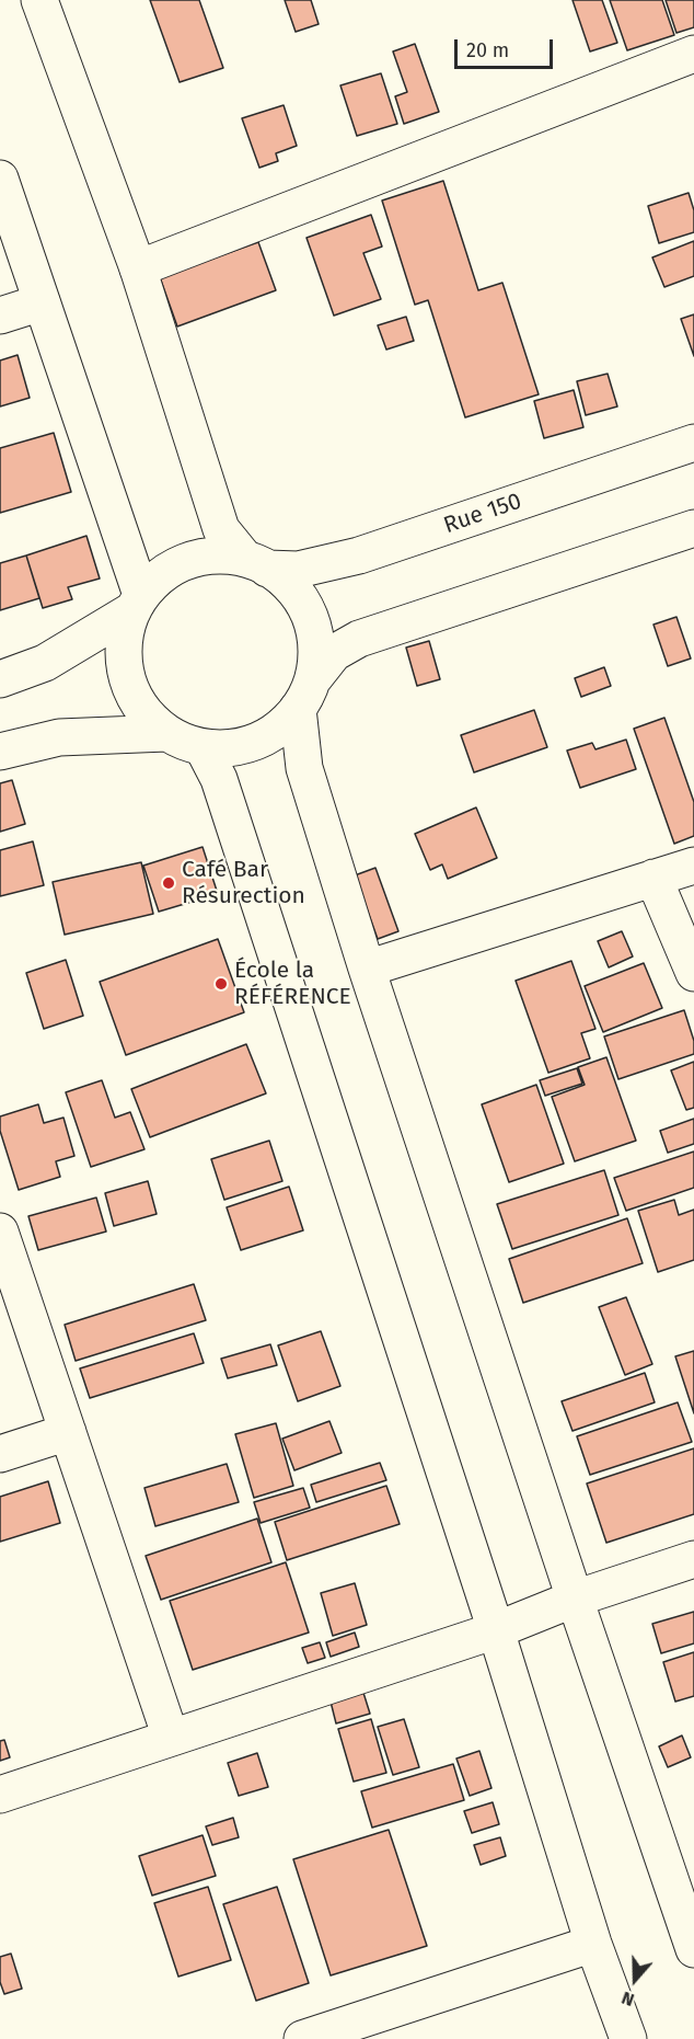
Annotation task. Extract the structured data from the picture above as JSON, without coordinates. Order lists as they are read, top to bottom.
{
  "streets": {
    "street": ["Rue 150"]
  },
  "places": ["Café Bar Résurection", "École la RÉFÉRENCE"],
  "scale_bar": "20 m",
  "north": "bottom"
}
